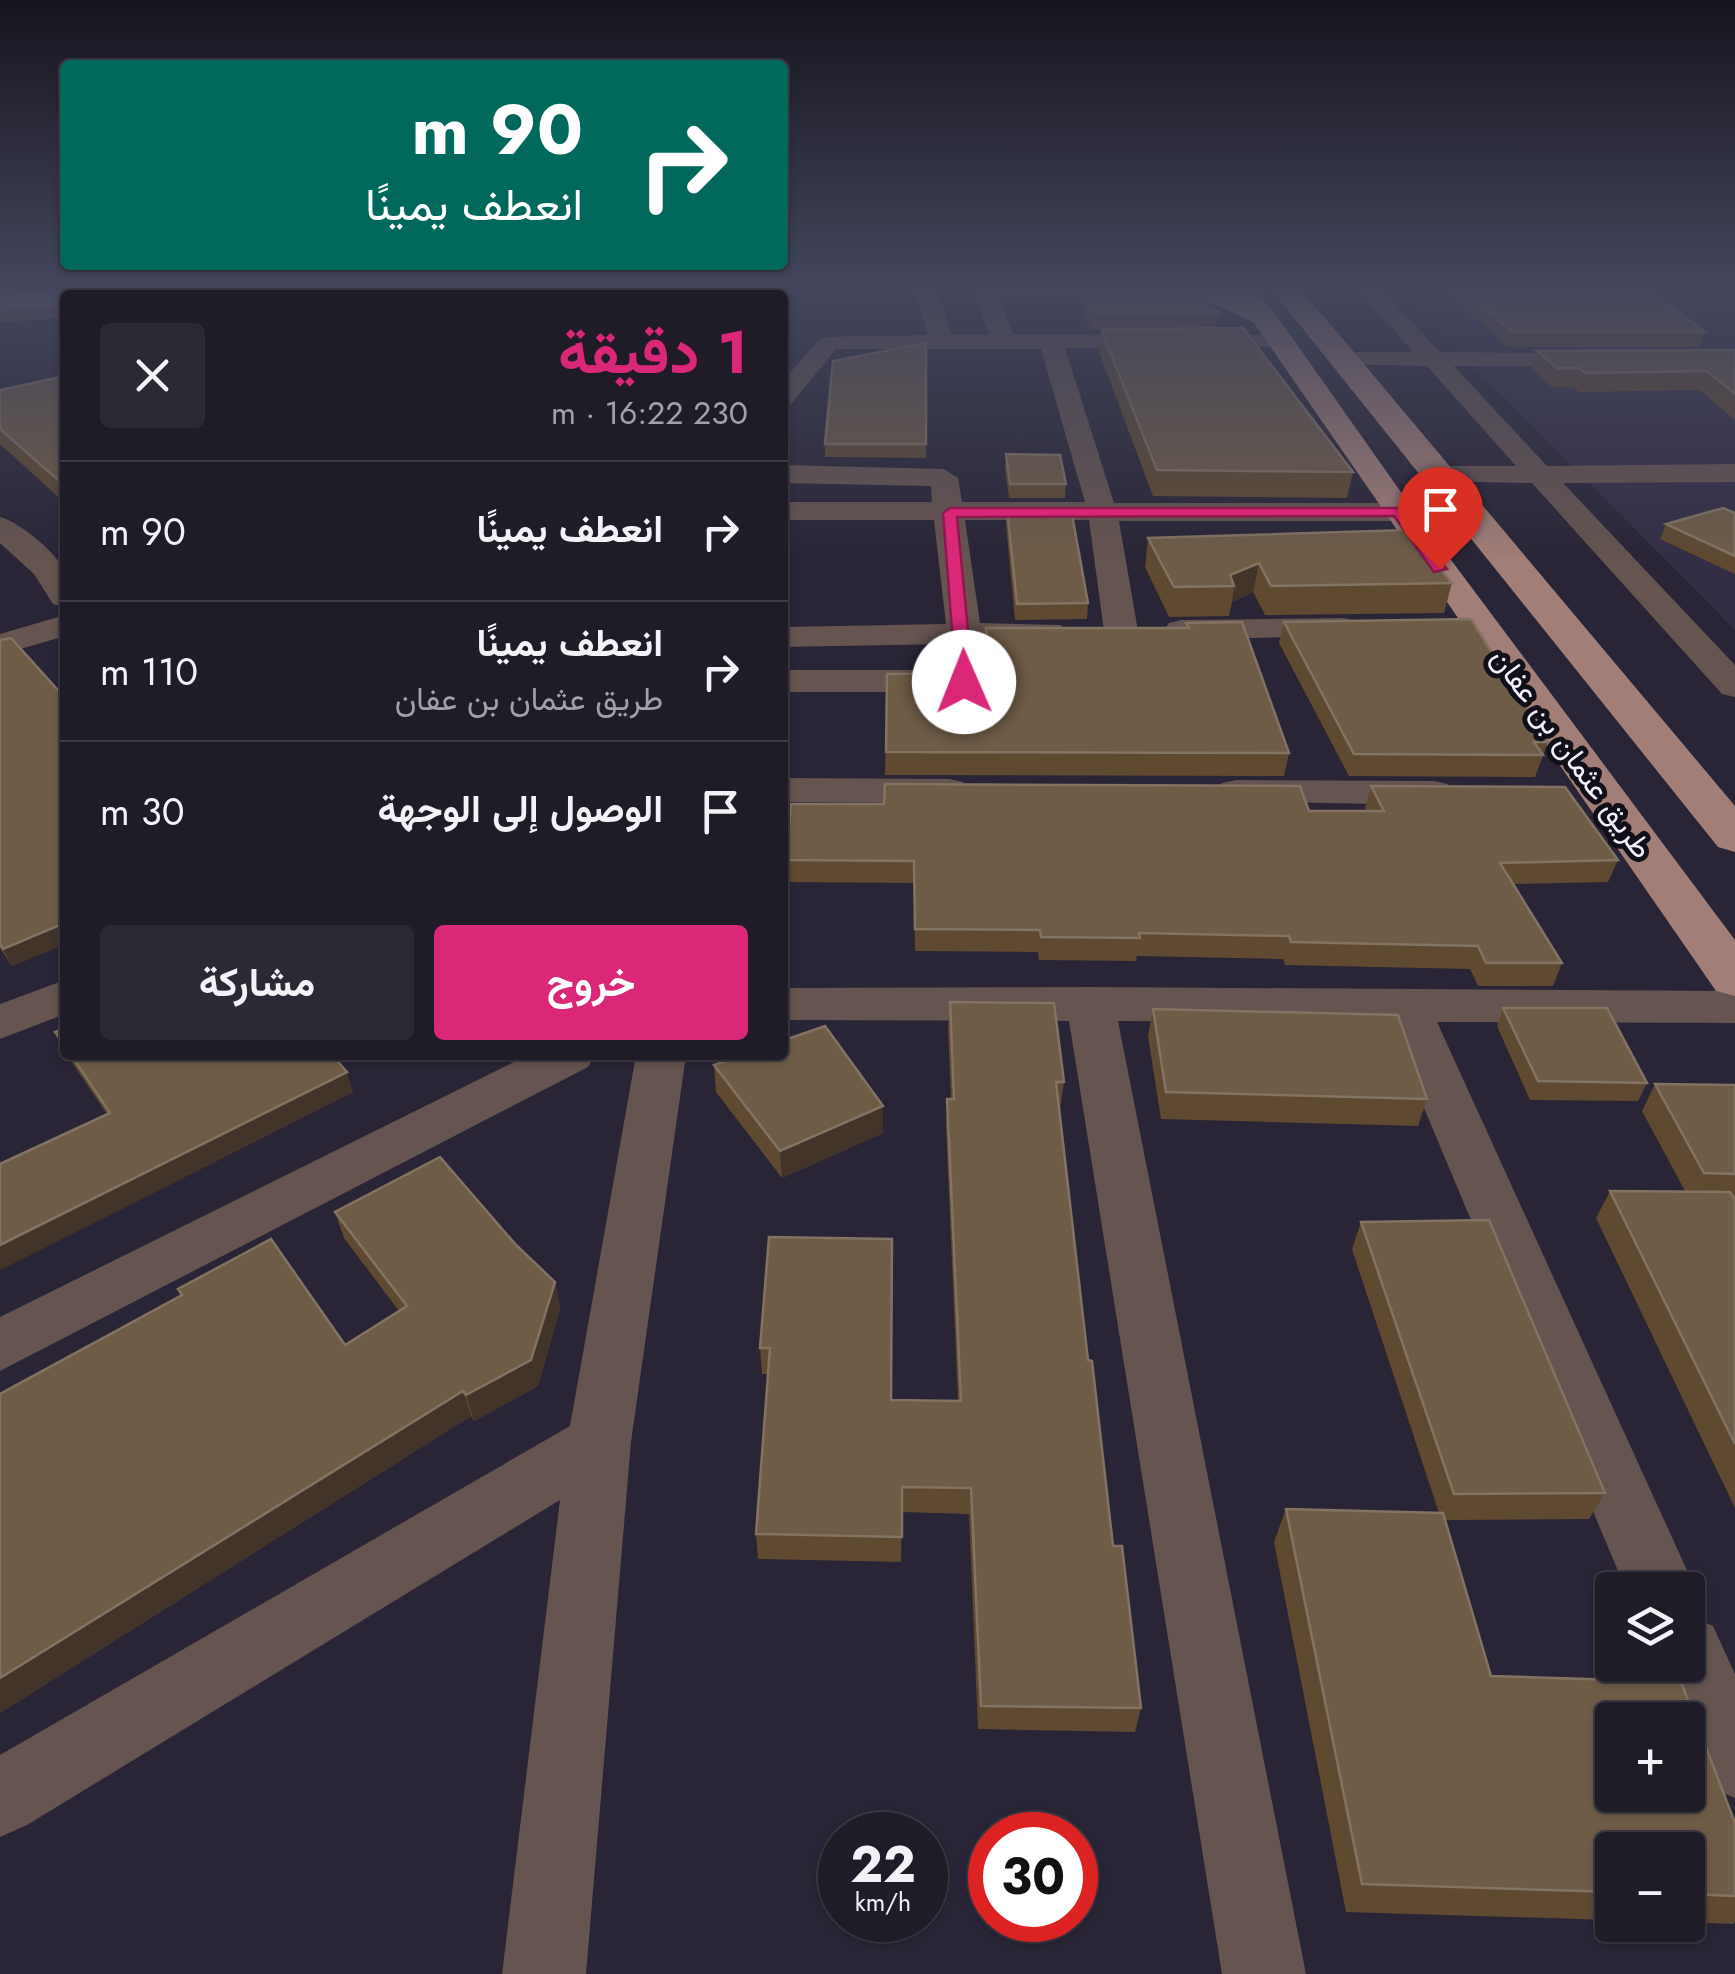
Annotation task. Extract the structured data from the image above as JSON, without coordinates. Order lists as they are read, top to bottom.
{
  "streets": {
    "main road": ["طريق عثمان بن عفان"]
  },
  "page": {
    "turn": ["90 m", "انعطف يمينًا"],
    "heading": ["1 دقيقة", "230 m · 16:22"],
    "list": [
      {
        "name": "انعطف يمينًا",
        "value": "90 m"
      },
      {
        "name": "انعطف يمينًا",
        "note": "طريق عثمان بن عفان",
        "value": "110 m"
      },
      {
        "name": "الوصول إلى الوجهة",
        "value": "30 m"
      }
    ],
    "buttons": ["خروج", "مشاركة"],
    "map_buttons": ["+", "−"],
    "speed": "22 km/h",
    "limit": "30"
  }
}
